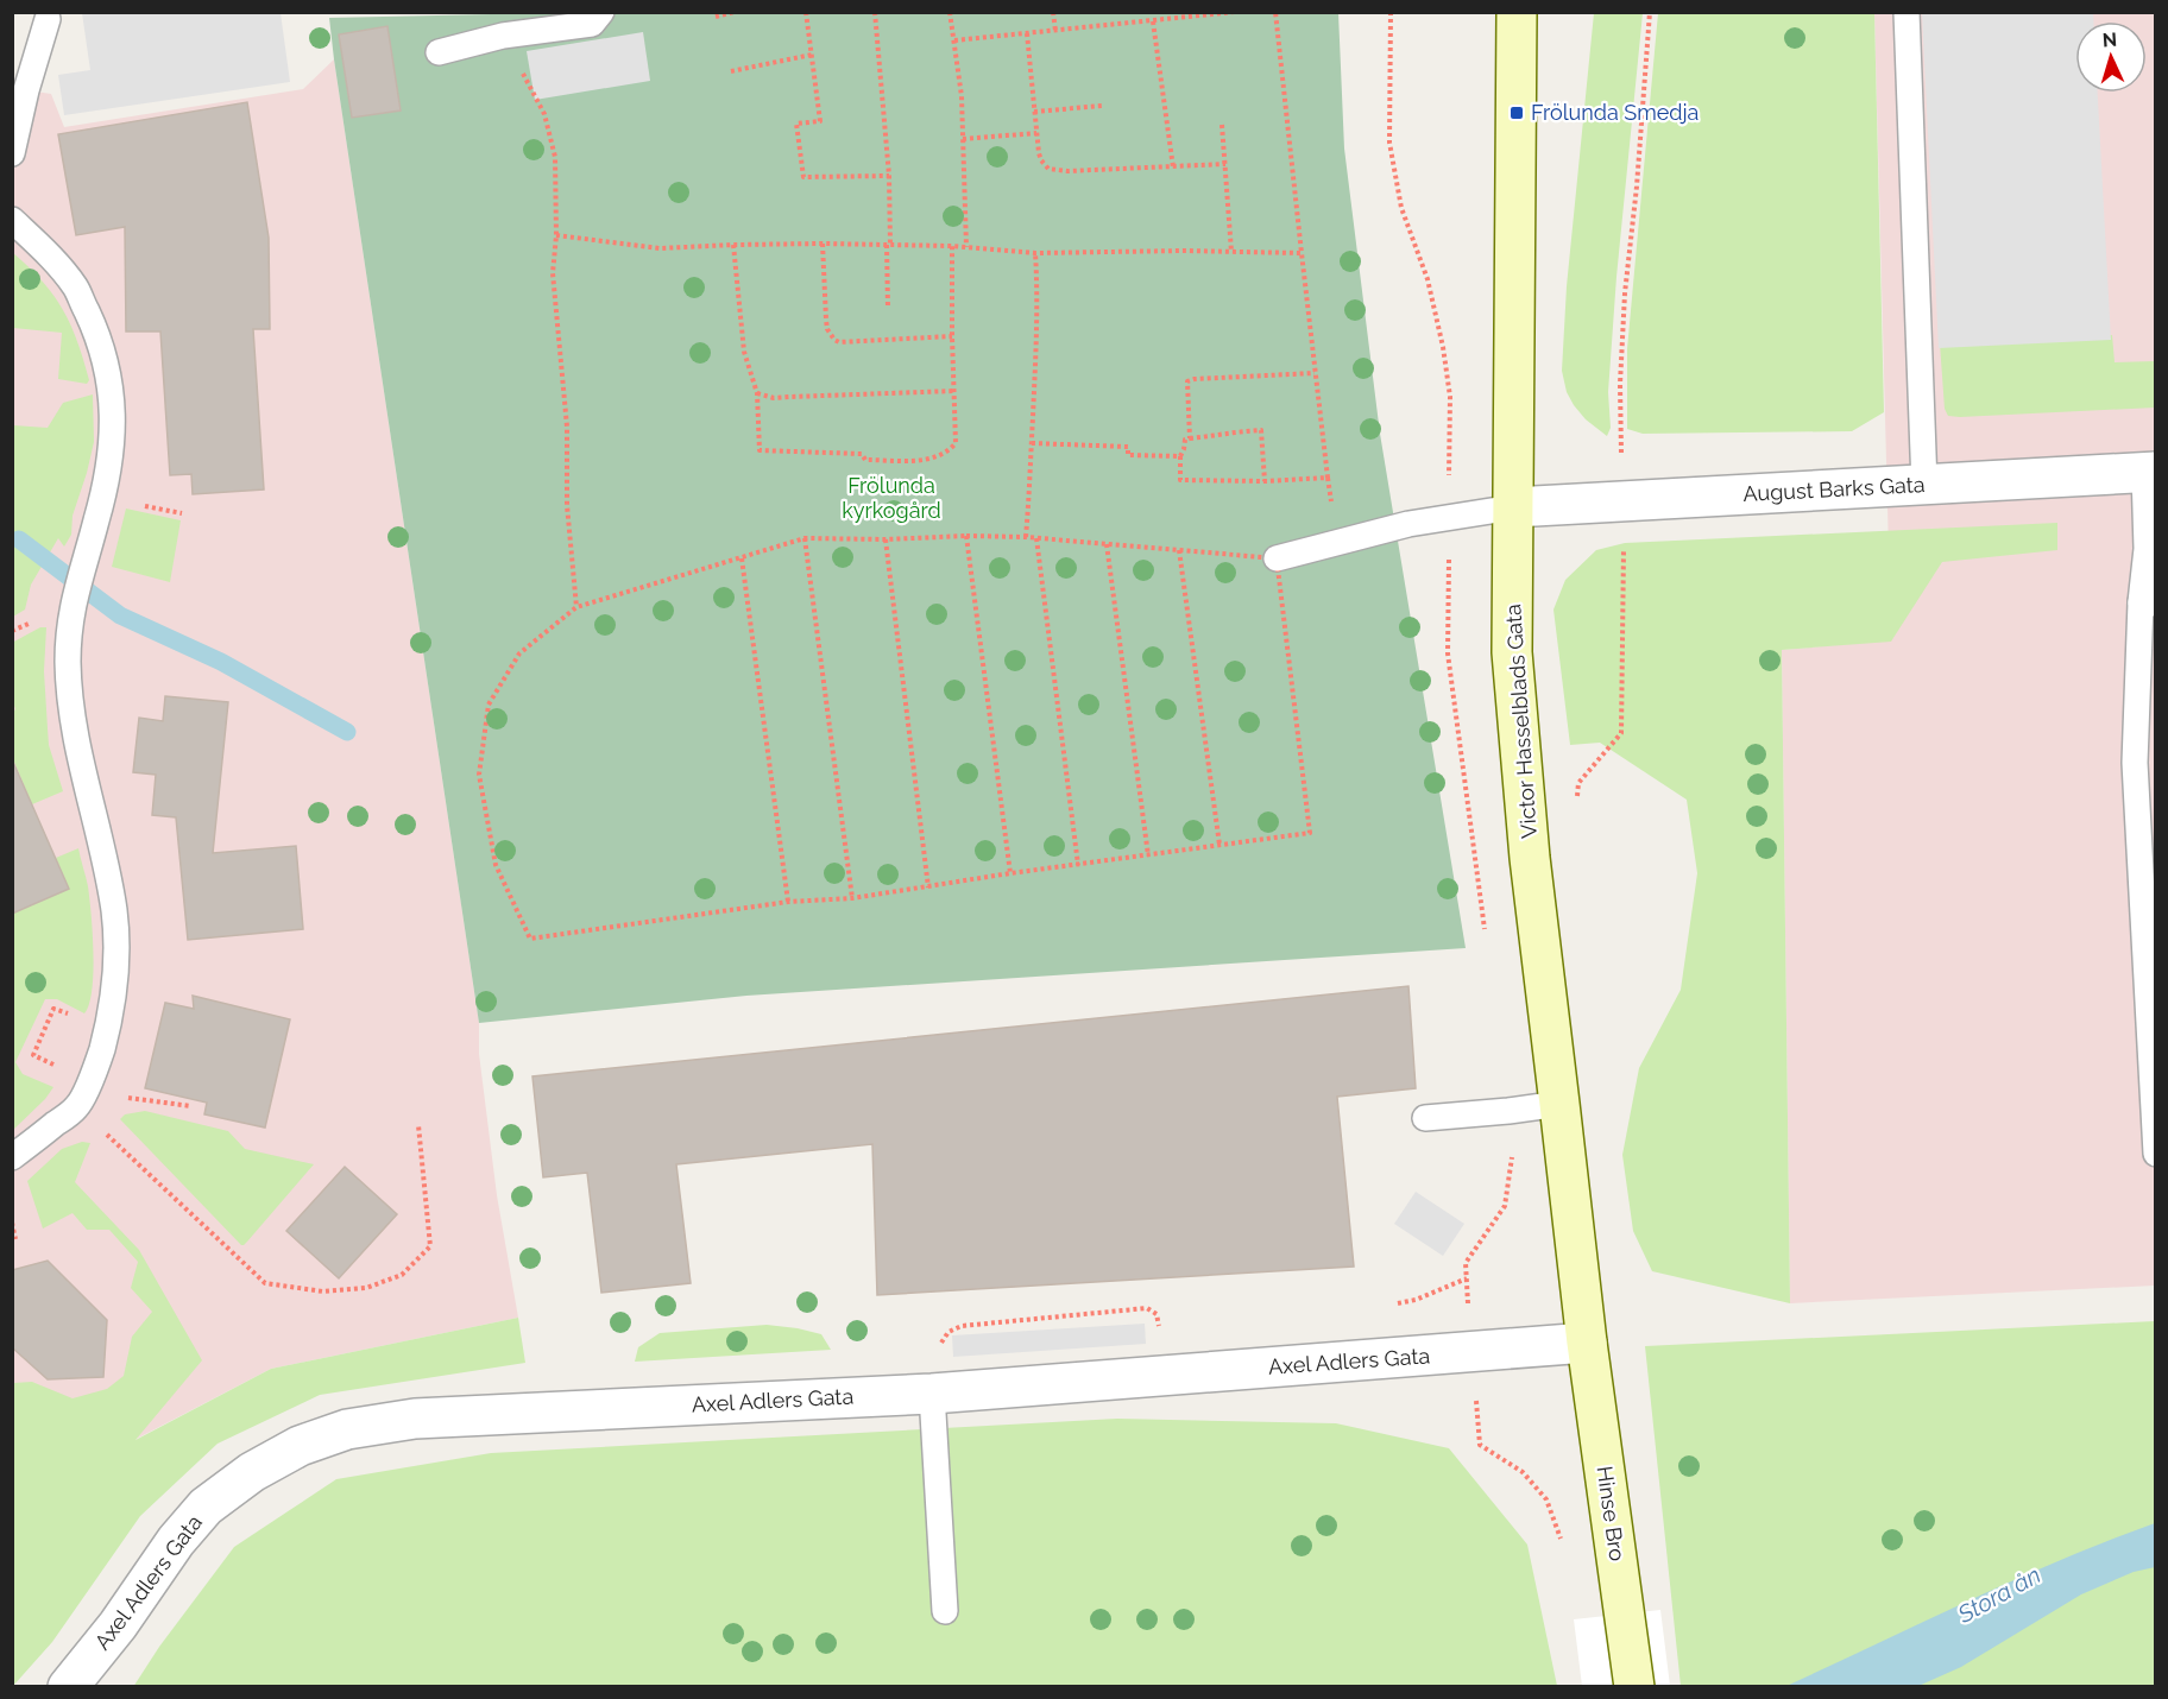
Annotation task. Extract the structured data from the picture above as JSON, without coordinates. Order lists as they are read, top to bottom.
{
  "streets": {
    "street": [
      "August Barks Gata",
      "Victor Hasselblads Gata",
      "Axel Adlers Gata",
      "Hinse Bro"
    ]
  },
  "crossings": [
    ["August Barks Gata", "Victor Hasselblads Gata"],
    ["Victor Hasselblads Gata", "Axel Adlers Gata"],
    ["Victor Hasselblads Gata", "Hinse Bro"],
    ["Axel Adlers Gata", "Hinse Bro"]
  ],
  "water": ["Stora ån"],
  "parks": ["Frölunda kyrkogård"],
  "places": {
    "transit": ["Frölunda Smedja"]
  },
  "north": "top"
}
